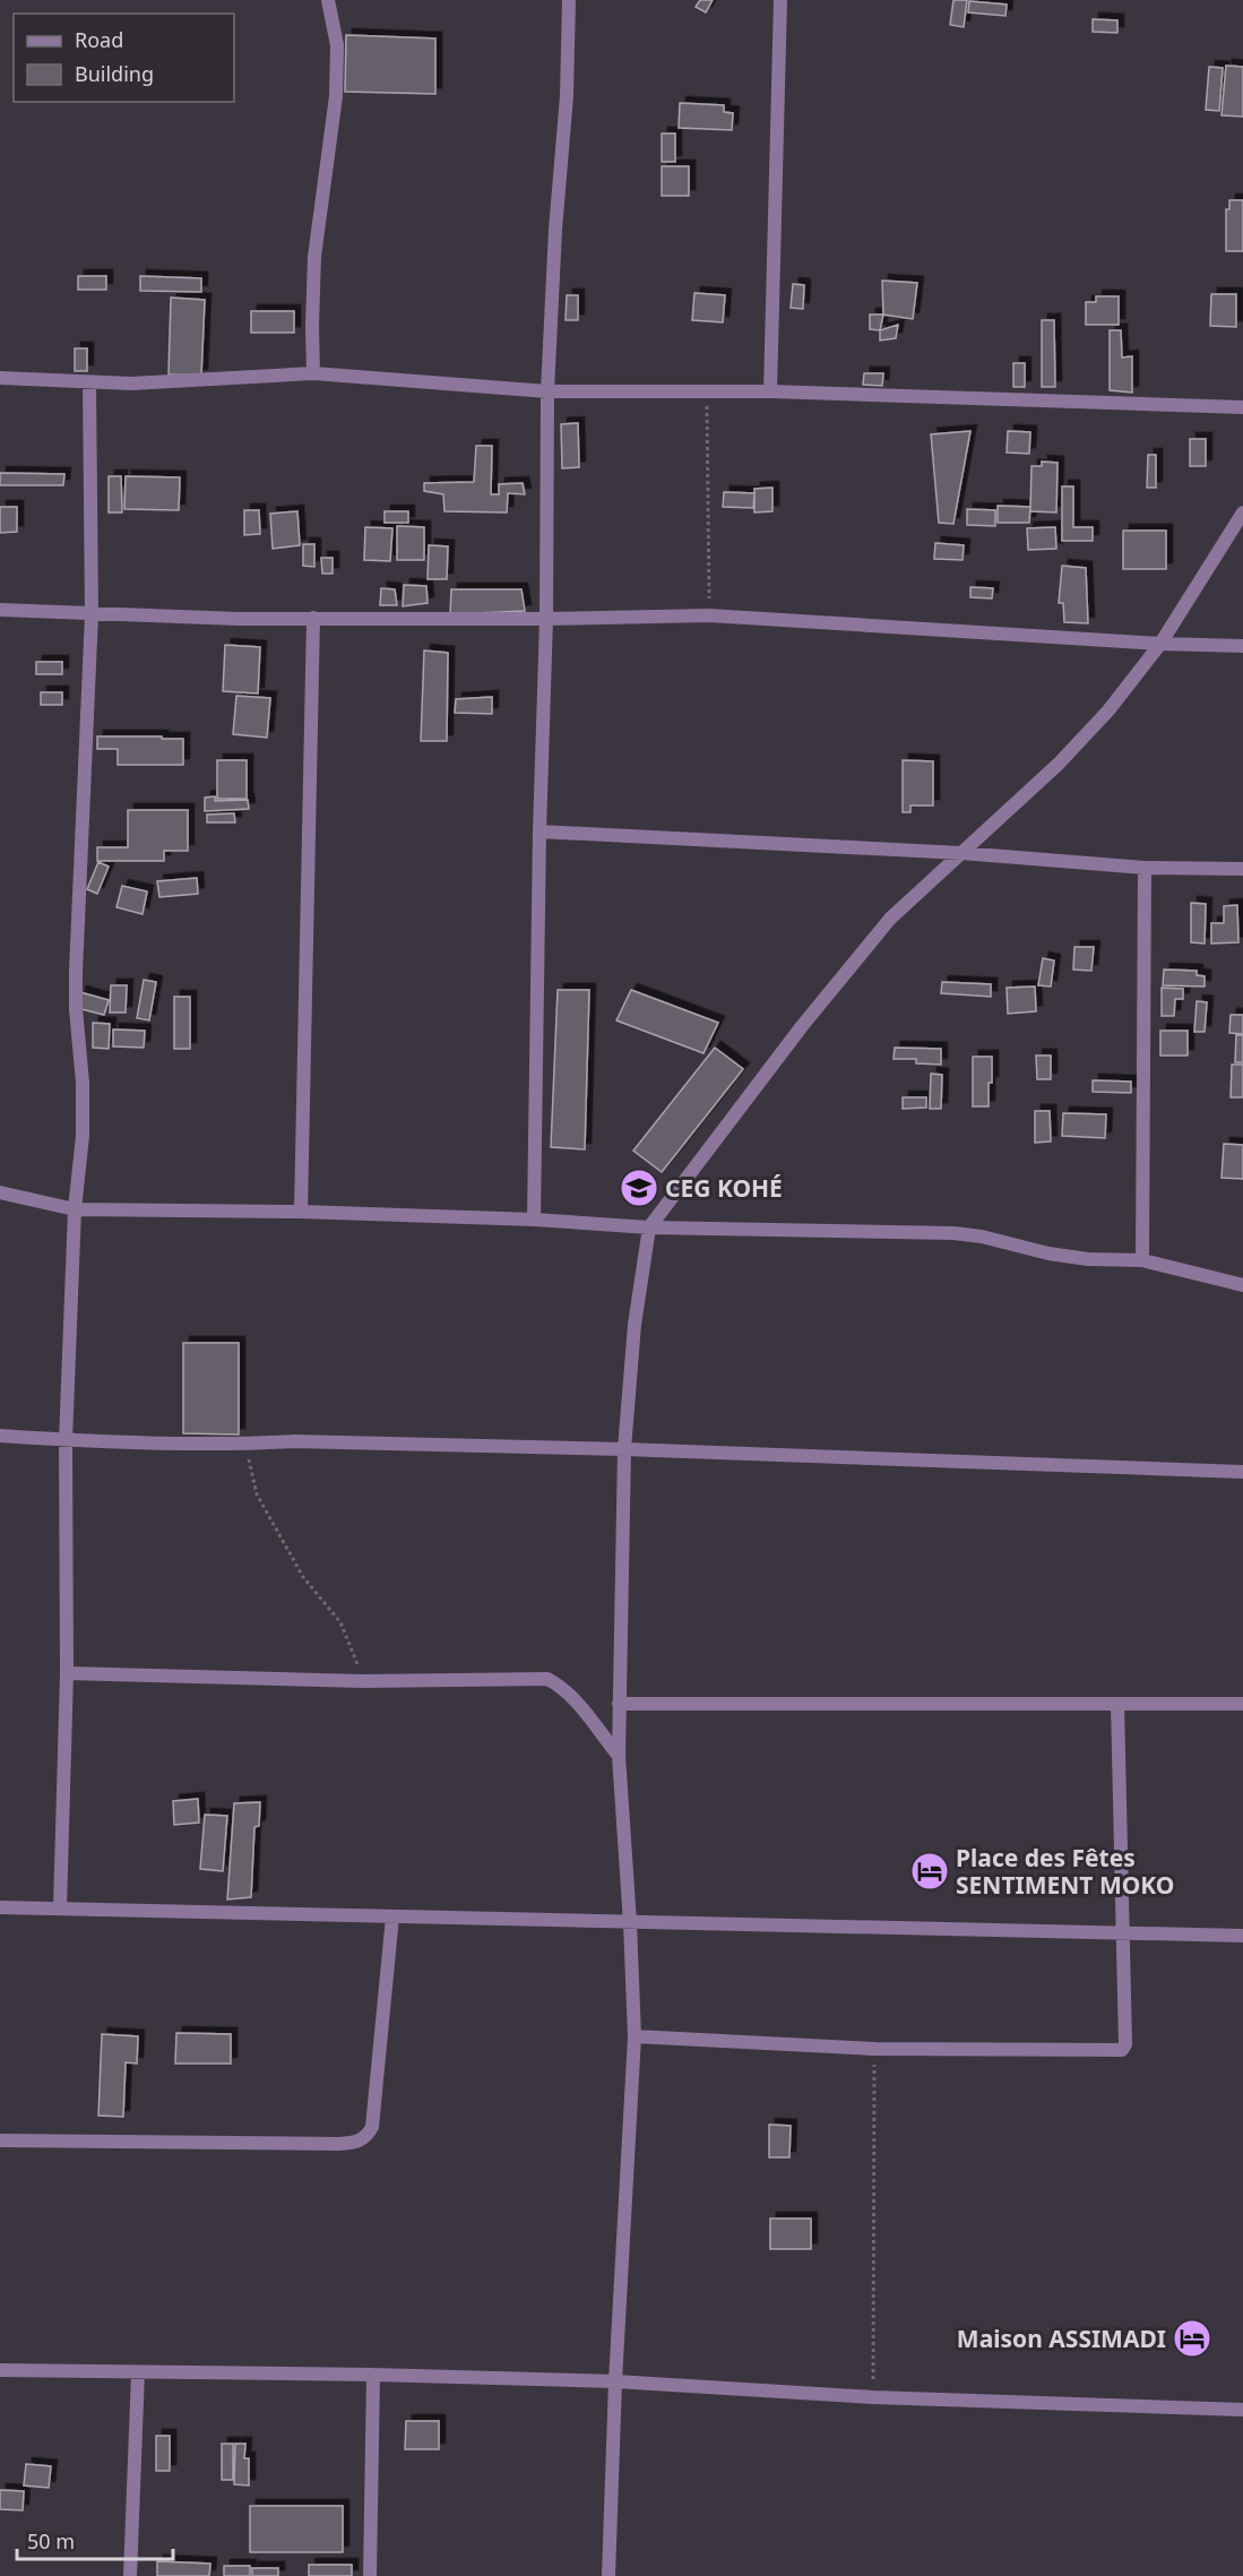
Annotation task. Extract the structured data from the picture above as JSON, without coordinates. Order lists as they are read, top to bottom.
{
  "places": {
    "school or university": ["CEG KOHÉ"],
    "hotel": ["Place des Fêtes SENTIMENT MOKO", "Maison ASSIMADI"]
  },
  "legend": ["Road", "Building"],
  "scale_bar": "50 m"
}
